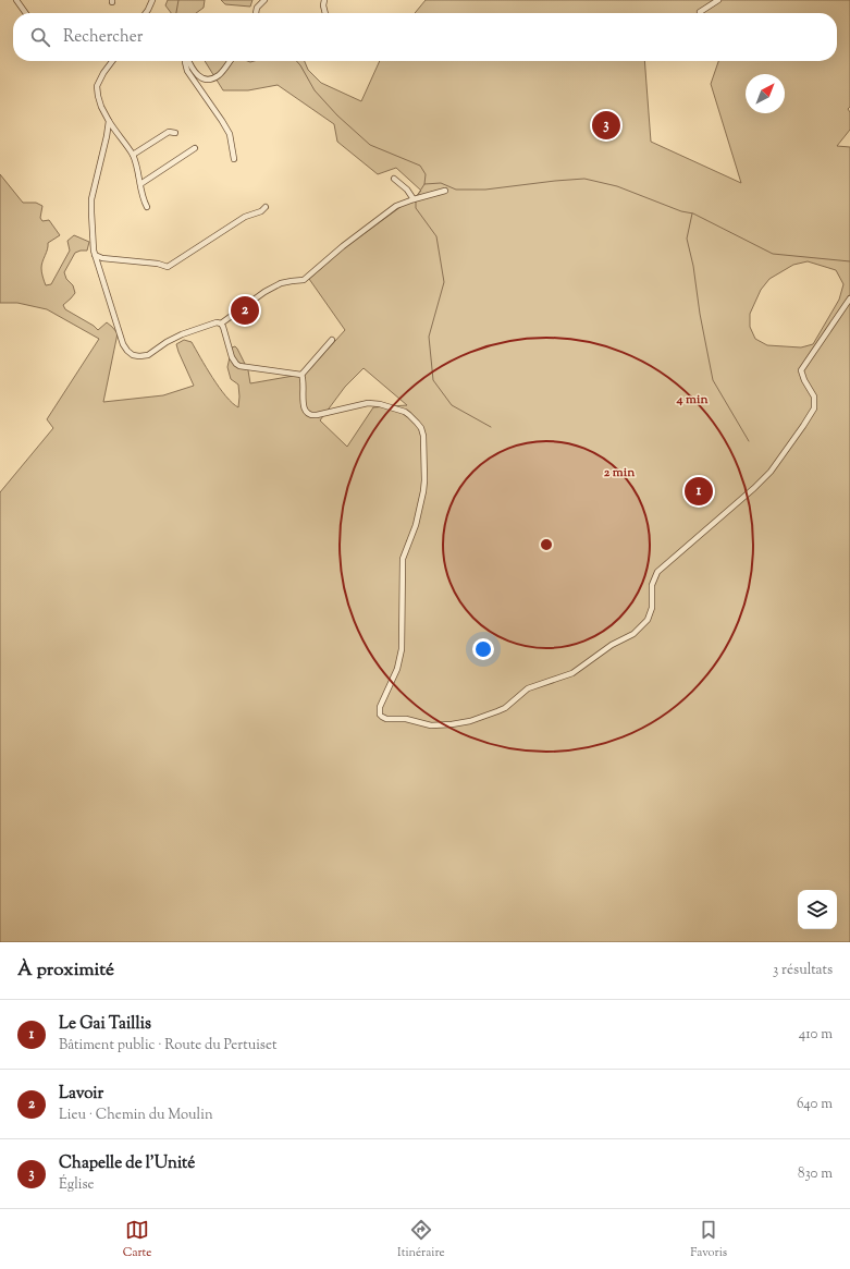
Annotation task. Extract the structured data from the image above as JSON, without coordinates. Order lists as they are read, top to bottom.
{
  "north": "top right",
  "page": {
    "search": "Rechercher",
    "pins": ["3", "2", "1"],
    "heading": ["À proximité", "3 résultats"],
    "list": [
      {
        "mark": "1",
        "name": "Le Gai Taillis",
        "note": "Bâtiment public · Route du Pertuiset",
        "value": "410 m"
      },
      {
        "mark": "2",
        "name": "Lavoir",
        "note": "Lieu · Chemin du Moulin",
        "value": "640 m"
      },
      {
        "mark": "3",
        "name": "Chapelle de l'Unité",
        "note": "Église",
        "value": "830 m"
      }
    ],
    "nav": ["Carte", "Itinéraire", "Favoris"]
  },
  "rings": ["4 min", "2 min"]
}
